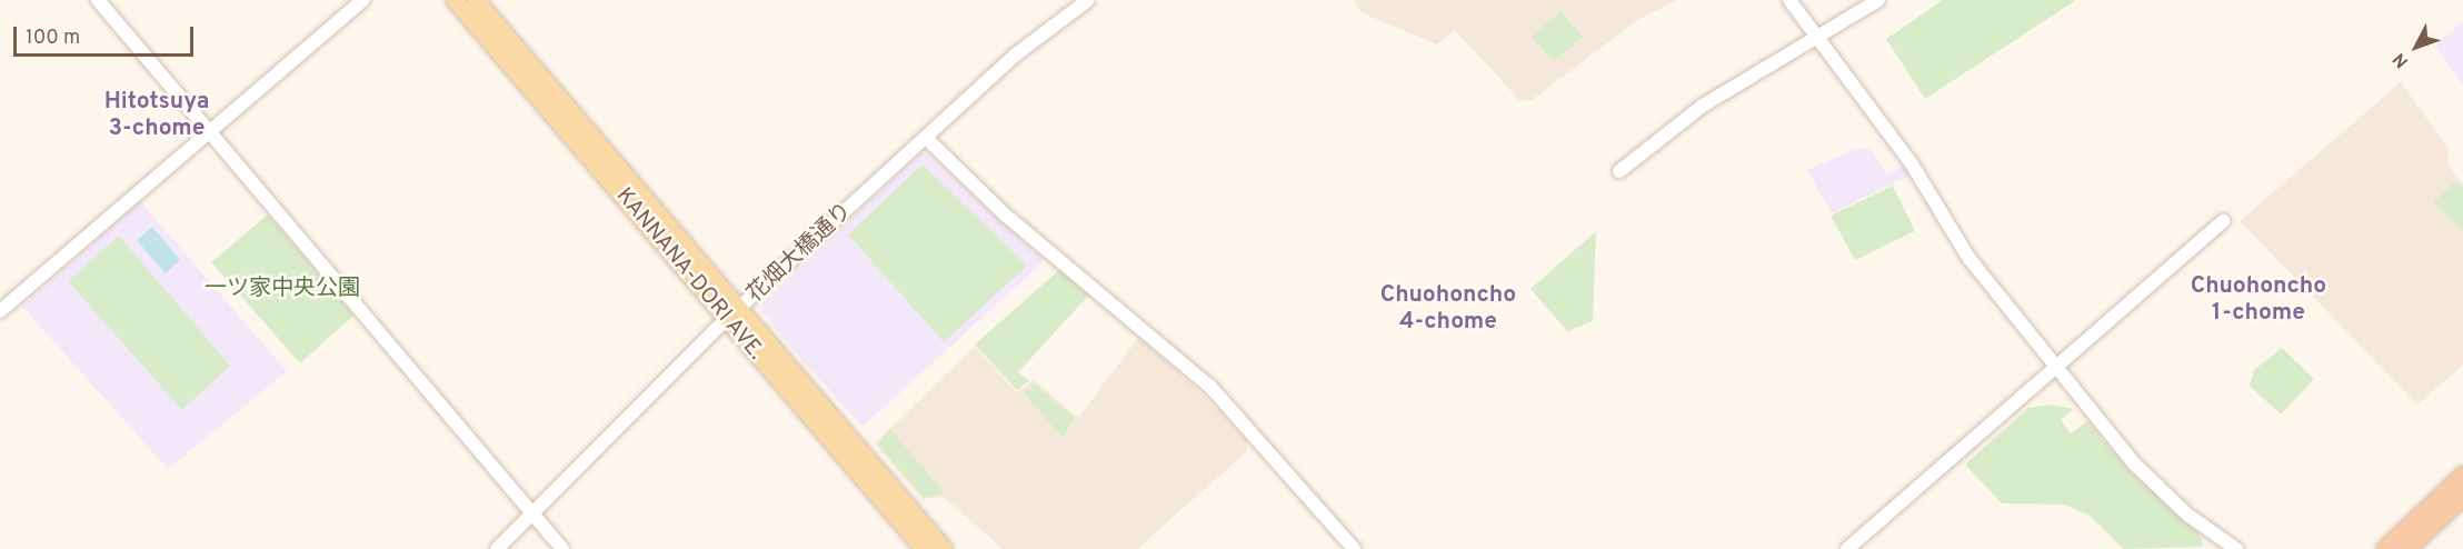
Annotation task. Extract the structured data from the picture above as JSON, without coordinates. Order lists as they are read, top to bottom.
{
  "streets": {
    "main road": ["KANNANA-DORI AVE."],
    "street": ["花畑大橋通り"]
  },
  "crossings": [
    ["花畑大橋通り", "KANNANA-DORI AVE."]
  ],
  "districts": ["Hitotsuya 3-chome", "Chuohoncho 1-chome", "Chuohoncho 4-chome"],
  "parks": ["一ツ家中央公園"],
  "scale_bar": "100 m",
  "north": "bottom left"
}
